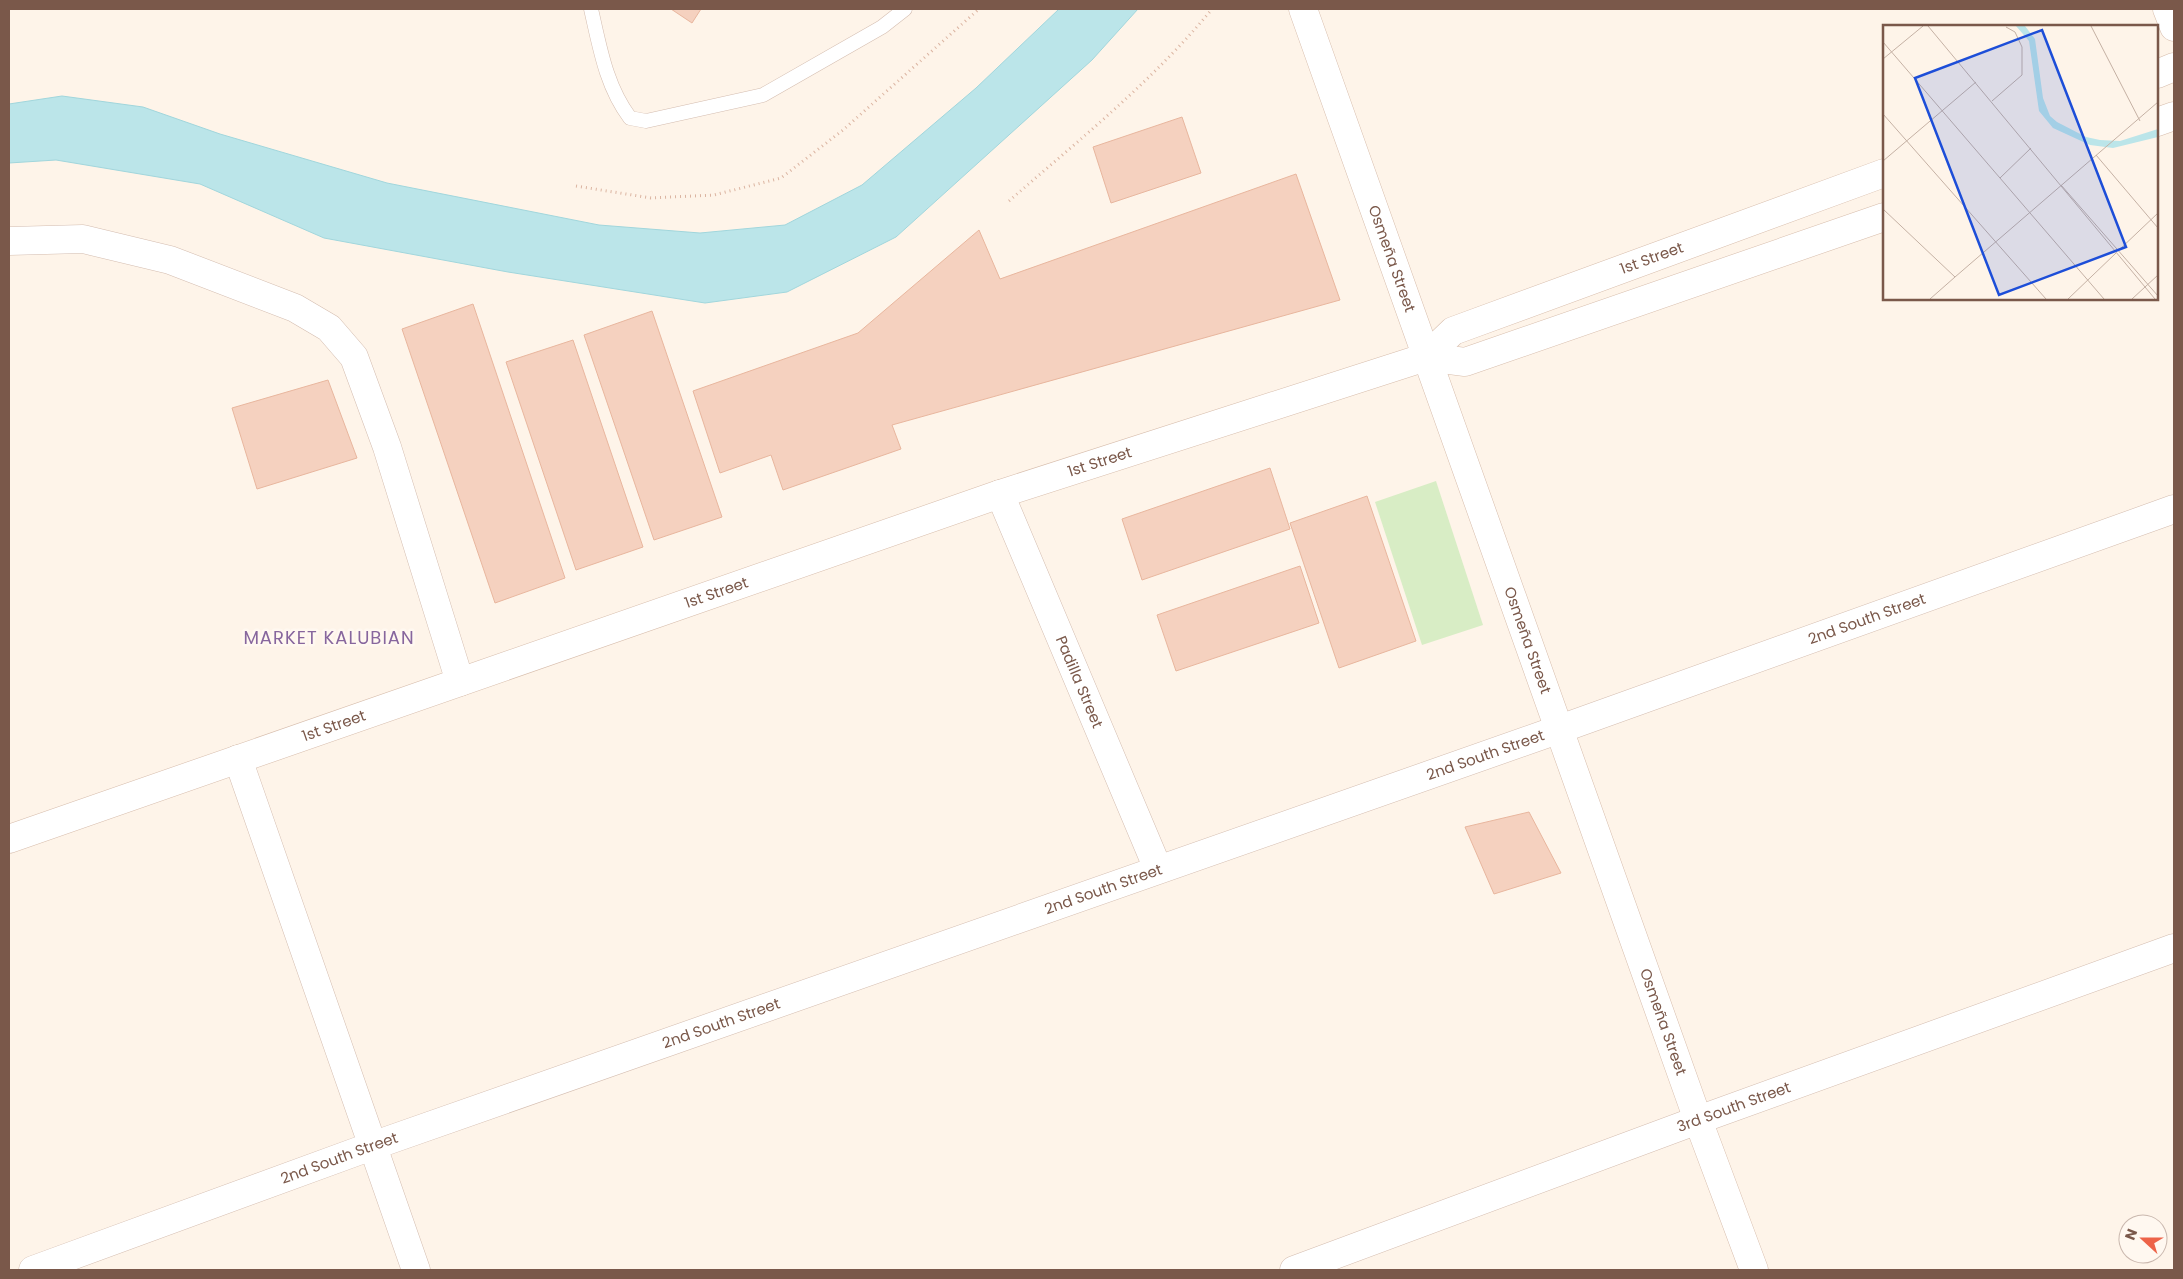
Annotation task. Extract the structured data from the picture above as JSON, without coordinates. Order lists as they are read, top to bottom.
{
  "streets": {
    "street": [
      "Osmeña Street",
      "1st Street",
      "2nd South Street",
      "Padilla Street",
      "3rd South Street"
    ]
  },
  "crossings": [
    ["Osmeña Street", "1st Street"],
    ["Osmeña Street", "2nd South Street"],
    ["Osmeña Street", "3rd South Street"],
    ["1st Street", "Padilla Street"],
    ["2nd South Street", "Padilla Street"]
  ],
  "districts": ["MARKET KALUBIAN"],
  "north": "left"
}
